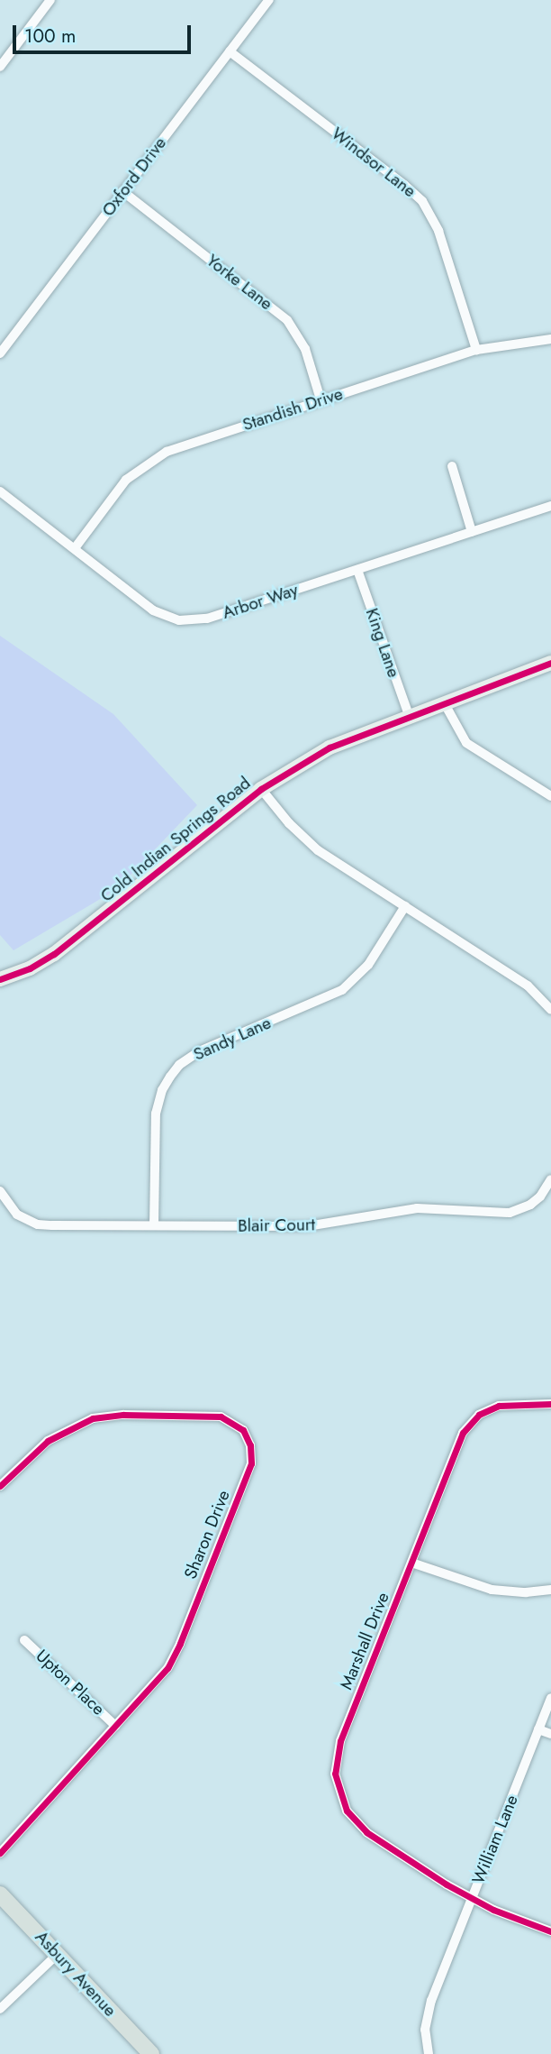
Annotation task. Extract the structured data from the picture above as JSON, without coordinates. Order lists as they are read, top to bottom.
{
  "streets": {
    "main road": ["Asbury Avenue"],
    "street": [
      "Windsor Lane",
      "Oxford Drive",
      "Yorke Lane",
      "Standish Drive",
      "Arbor Way",
      "King Lane",
      "Cold Indian Springs Road",
      "Sandy Lane",
      "Blair Court",
      "Sharon Drive",
      "Marshall Drive",
      "Upton Place",
      "William Lane"
    ]
  },
  "crossings": [
    ["Windsor Lane", "Oxford Drive"],
    ["Windsor Lane", "Standish Drive"],
    ["Oxford Drive", "Yorke Lane"],
    ["Yorke Lane", "Standish Drive"],
    ["Standish Drive", "Arbor Way"],
    ["Arbor Way", "King Lane"],
    ["King Lane", "Cold Indian Springs Road"],
    ["Sandy Lane", "Blair Court"],
    ["Sharon Drive", "Upton Place"],
    ["Marshall Drive", "William Lane"]
  ],
  "scale_bar": "100 m"
}
